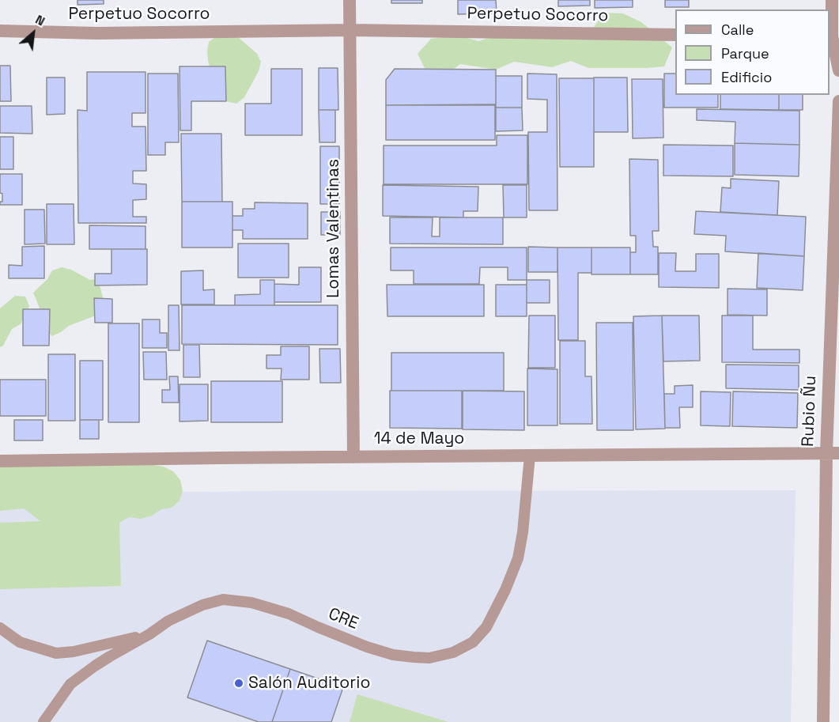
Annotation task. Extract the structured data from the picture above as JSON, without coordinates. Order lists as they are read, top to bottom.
{
  "streets": {
    "street": [
      "Perpetuo Socorro",
      "Lomas Valentinas",
      "Rubio Ñu",
      "14 de Mayo"
    ],
    "lane": ["CRE"]
  },
  "crossings": [
    ["Perpetuo Socorro", "Lomas Valentinas"],
    ["Lomas Valentinas", "14 de Mayo"],
    ["Rubio Ñu", "14 de Mayo"],
    ["14 de Mayo", "CRE"]
  ],
  "places": ["Salón Auditorio"],
  "legend": ["Calle", "Parque", "Edificio"],
  "north": "top right"
}
